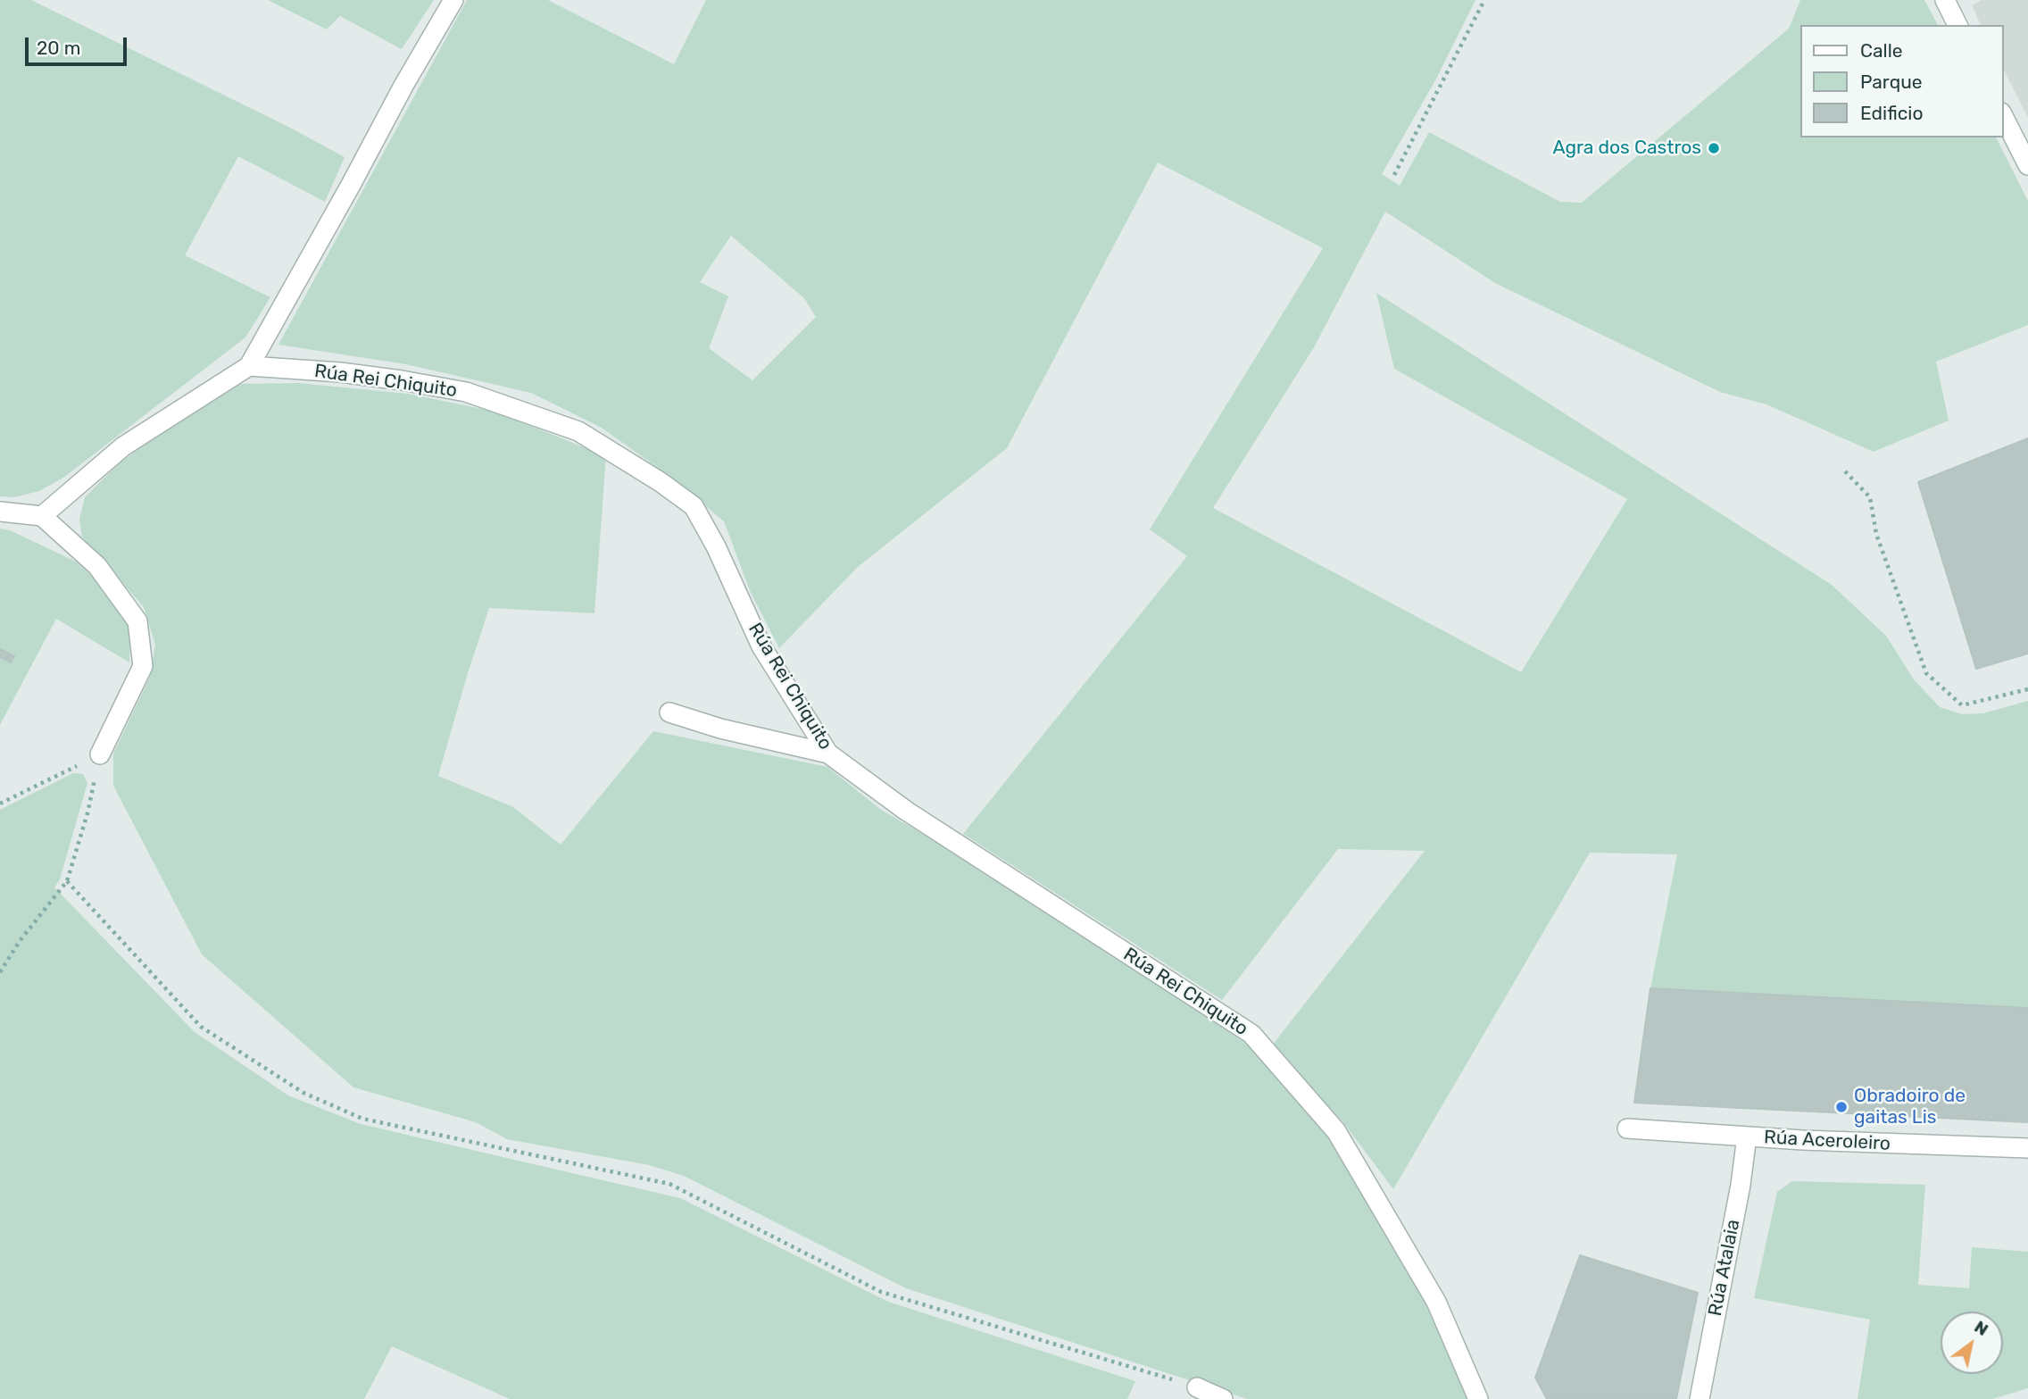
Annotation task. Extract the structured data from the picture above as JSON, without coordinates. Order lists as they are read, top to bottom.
{
  "streets": {
    "street": ["Rúa Rei Chiquito", "Rúa Aceroleiro", "Rúa Atalaia"]
  },
  "crossings": [
    ["Rúa Aceroleiro", "Rúa Atalaia"]
  ],
  "places": ["Agra dos Castros", "Obradoiro de gaitas Lis"],
  "legend": ["Calle", "Parque", "Edificio"],
  "scale_bar": "20 m",
  "north": "top right"
}
